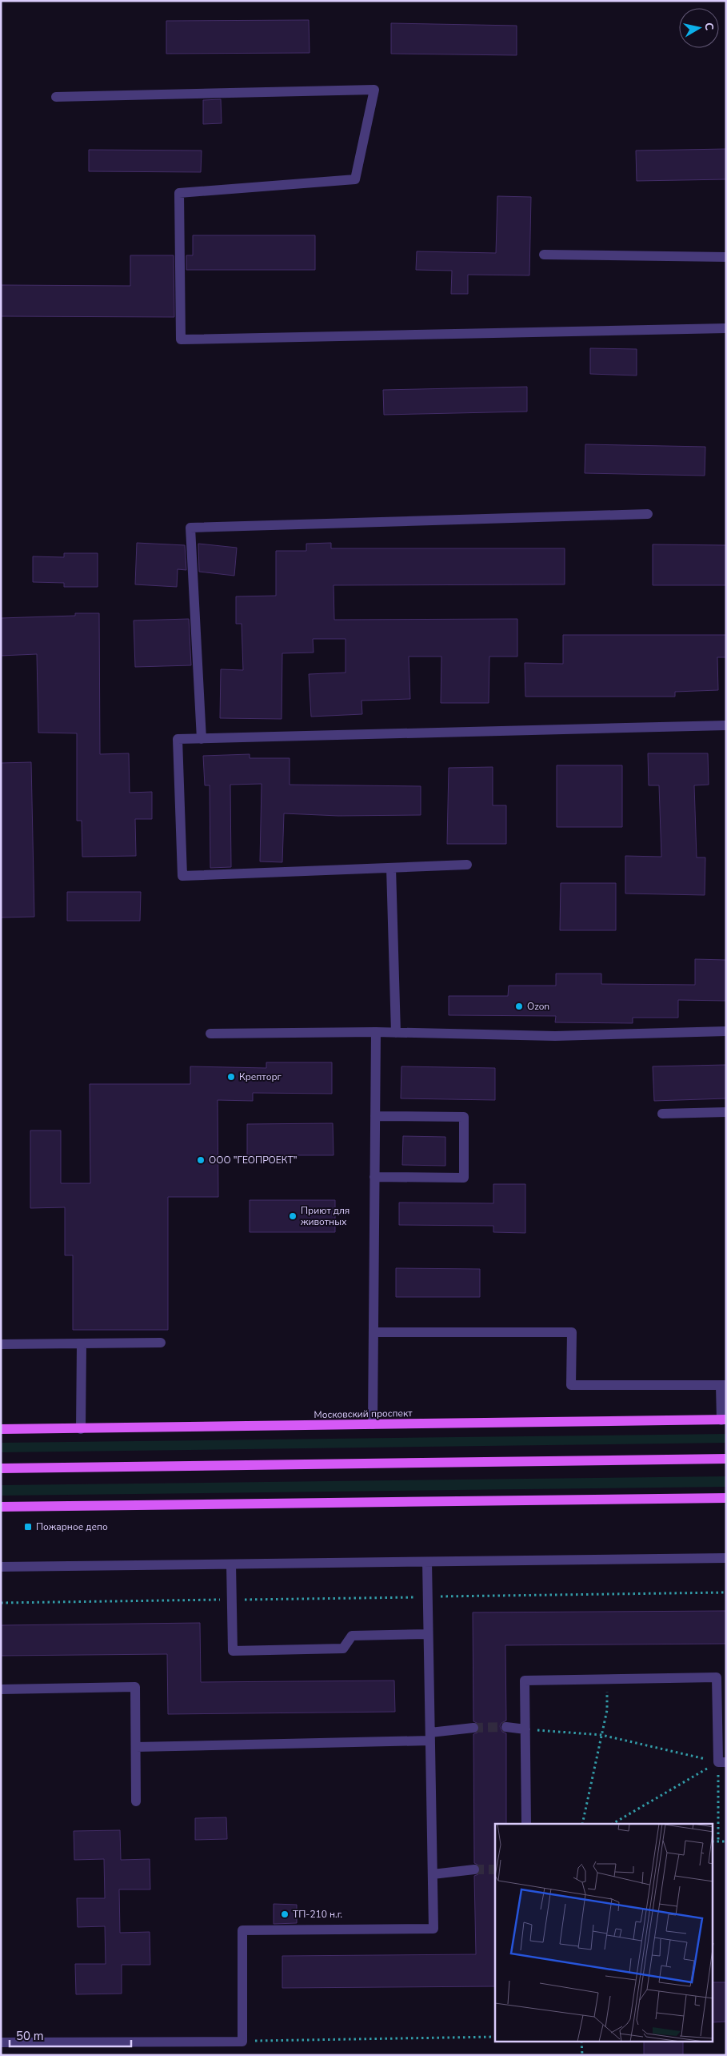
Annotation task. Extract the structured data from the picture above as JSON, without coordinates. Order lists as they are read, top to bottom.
{
  "streets": {
    "main road": ["Московский проспект"]
  },
  "places": {
    "other": [
      "Ozon",
      "Крепторг",
      "ООО \"ГЕОПРОЕКТ\"",
      "Приют для животных",
      "ТП-210 н.г."
    ],
    "transit": ["Пожарное депо"]
  },
  "scale_bar": "50 m",
  "north": "right"
}
